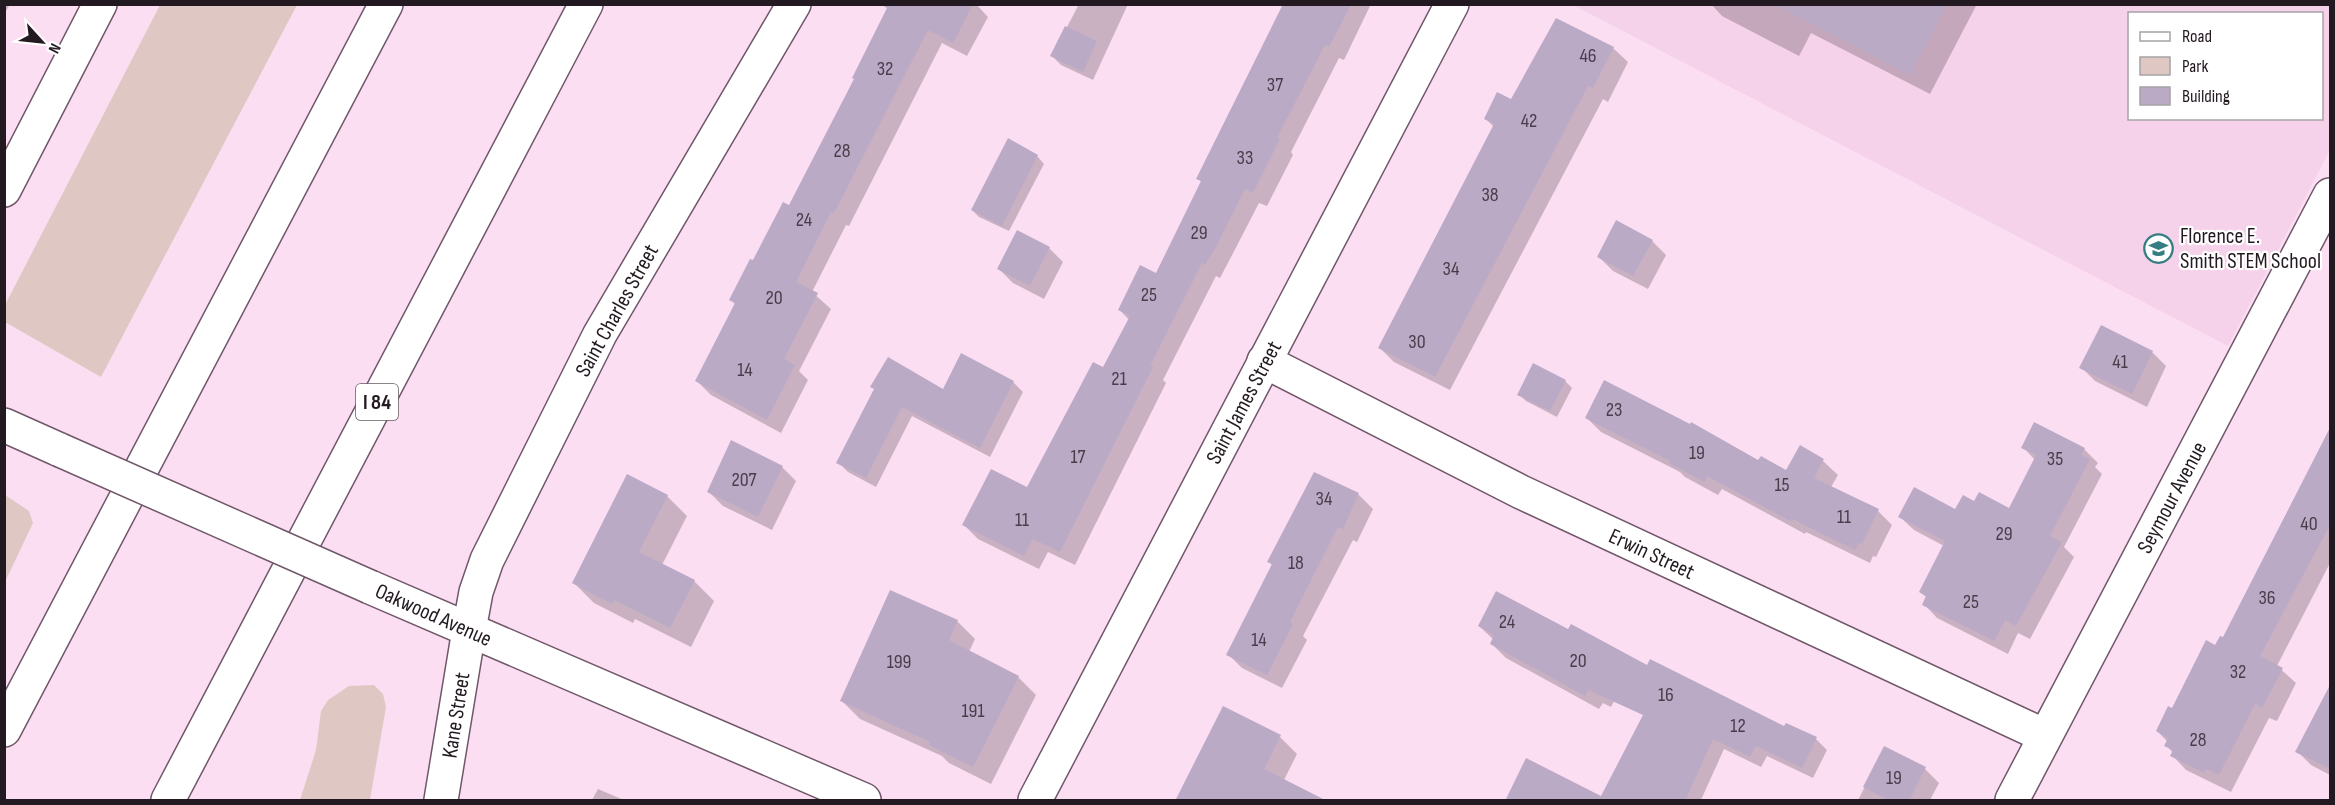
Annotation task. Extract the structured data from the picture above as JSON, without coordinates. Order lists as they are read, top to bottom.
{
  "streets": {
    "main road": [
      "Saint Charles Street",
      "I 84",
      "Saint James Street",
      "Seymour Avenue",
      "Erwin Street",
      "Oakwood Avenue",
      "Kane Street"
    ]
  },
  "crossings": [
    ["Saint Charles Street", "Oakwood Avenue"],
    ["Saint Charles Street", "Kane Street"],
    ["Saint James Street", "Erwin Street"],
    ["Seymour Avenue", "Erwin Street"],
    ["Oakwood Avenue", "Kane Street"]
  ],
  "places": {
    "school or university": ["Florence E. Smith STEM School"]
  },
  "house_numbers": [
    "46",
    "32",
    "37",
    "42",
    "28",
    "33",
    "38",
    "24",
    "29",
    "34",
    "25",
    "20",
    "30",
    "41",
    "14",
    "21",
    "23",
    "19",
    "17",
    "35",
    "207",
    "15",
    "34",
    "11",
    "11",
    "40",
    "29",
    "18",
    "36",
    "25",
    "24",
    "14",
    "20",
    "199",
    "32",
    "16",
    "191",
    "12",
    "28",
    "19"
  ],
  "legend": ["Road", "Park", "Building"],
  "north": "bottom right"
}
